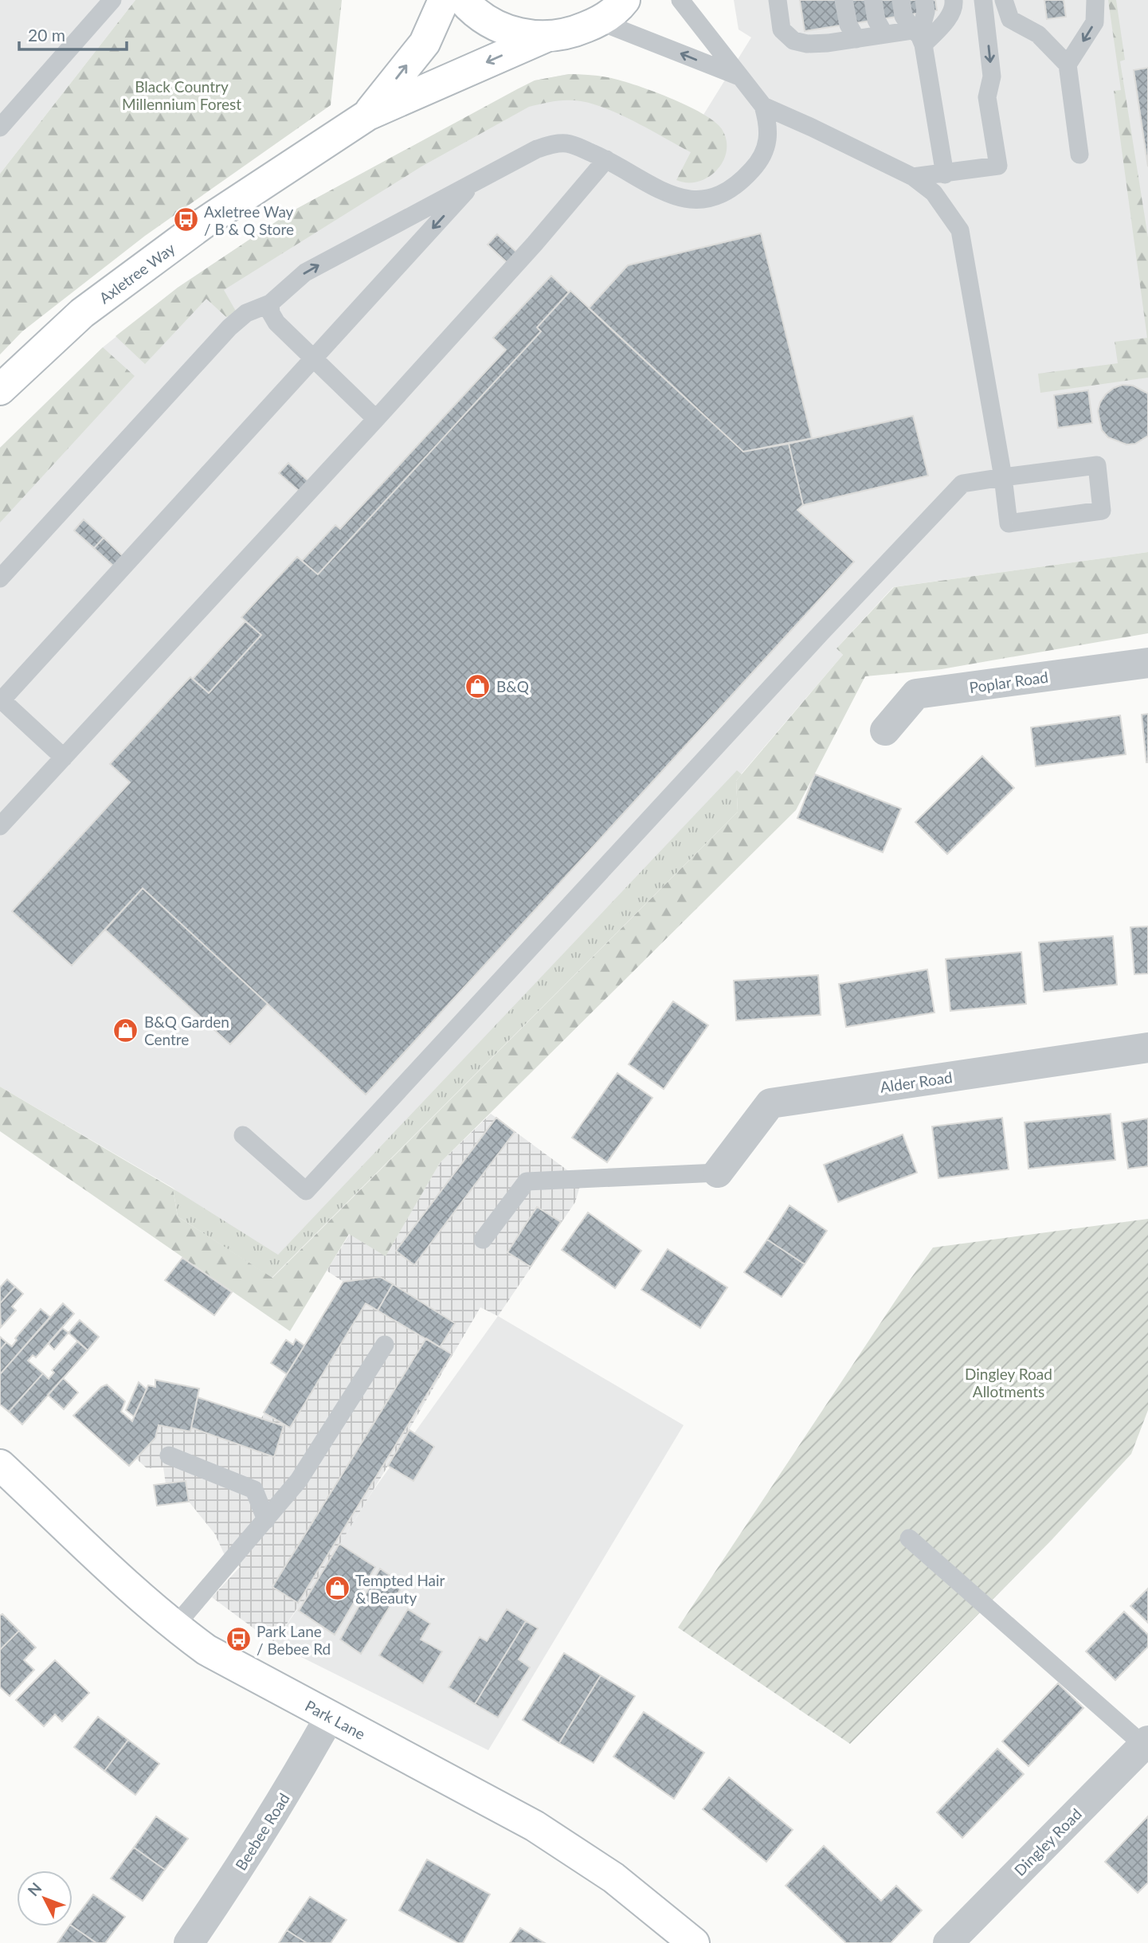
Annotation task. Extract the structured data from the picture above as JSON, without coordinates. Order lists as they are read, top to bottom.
{
  "streets": {
    "street": [
      "Axletree Way",
      "Poplar Road",
      "Alder Road",
      "Park Lane",
      "Beebee Road",
      "Dingley Road"
    ]
  },
  "crossings": [
    ["Park Lane", "Beebee Road"]
  ],
  "parks": ["Black Country Millennium Forest", "Dingley Road Allotments"],
  "places": {
    "bus stop": ["Axletree Way / B & Q Store", "Park Lane / Bebee Rd"],
    "shop": ["B&Q", "B&Q Garden Centre", "Tempted Hair & Beauty"]
  },
  "scale_bar": "20 m",
  "north": "top left"
}
